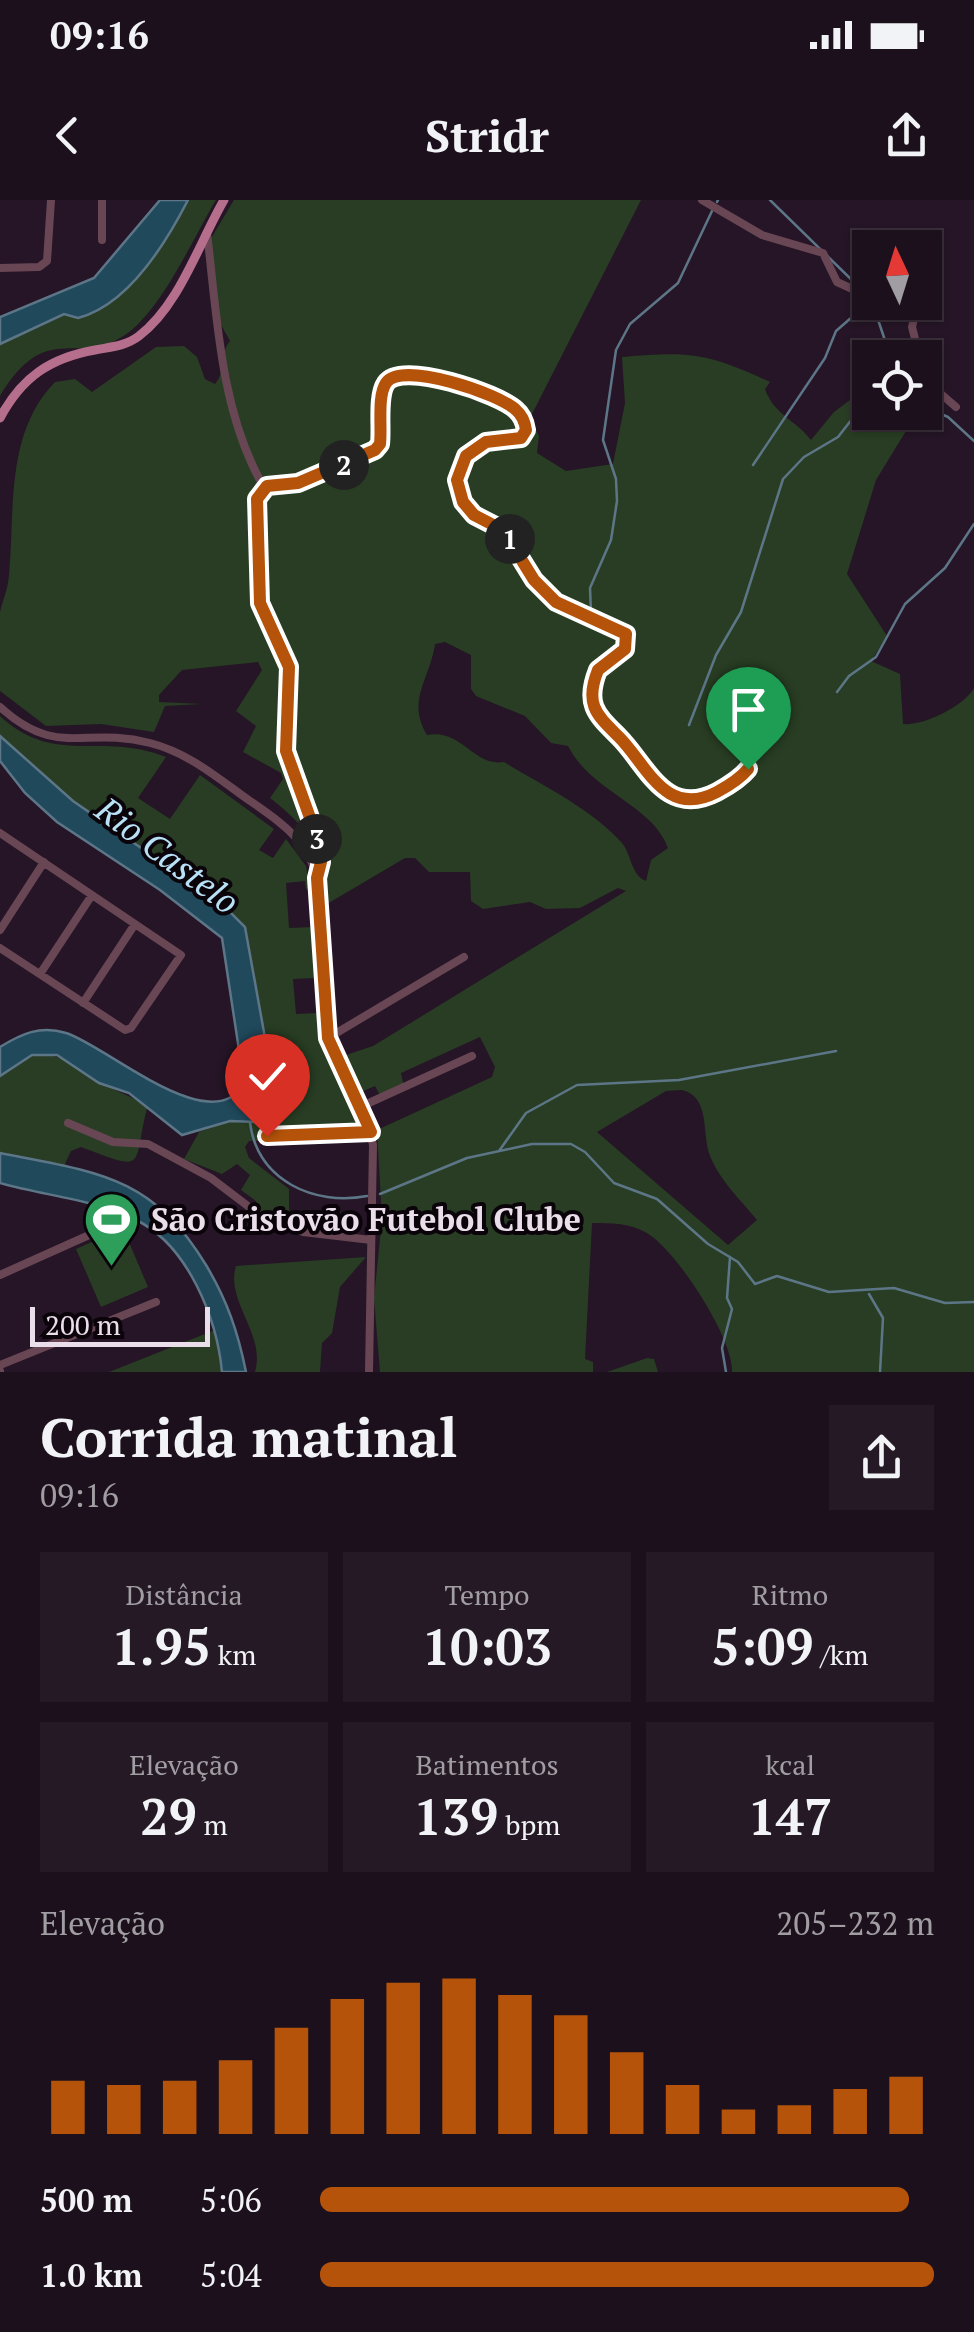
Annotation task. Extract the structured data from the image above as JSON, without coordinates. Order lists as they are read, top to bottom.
{
  "water": ["Rio Castelo"],
  "places": {
    "sports": ["São Cristovão Futebol Clube"]
  },
  "scale_bar": "200 m",
  "north": "top",
  "page": {
    "status": "09:16",
    "header": "Stridr",
    "pins": ["2", "1", "3"],
    "scale": "200 m",
    "heading": ["Corrida matinal", "09:16"],
    "stats": [
      ["Distância", "1.95 km"],
      ["Tempo", "10:03"],
      ["Ritmo", "5:09 /km"],
      ["Elevação", "29 m"],
      ["Batimentos", "139 bpm"],
      ["kcal", "147"]
    ],
    "chart": ["Elevação", "205–232 m"],
    "list": [
      {
        "name": "500 m",
        "note": "5:06"
      },
      {
        "name": "1.0 km",
        "note": "5:04"
      }
    ]
  }
}
